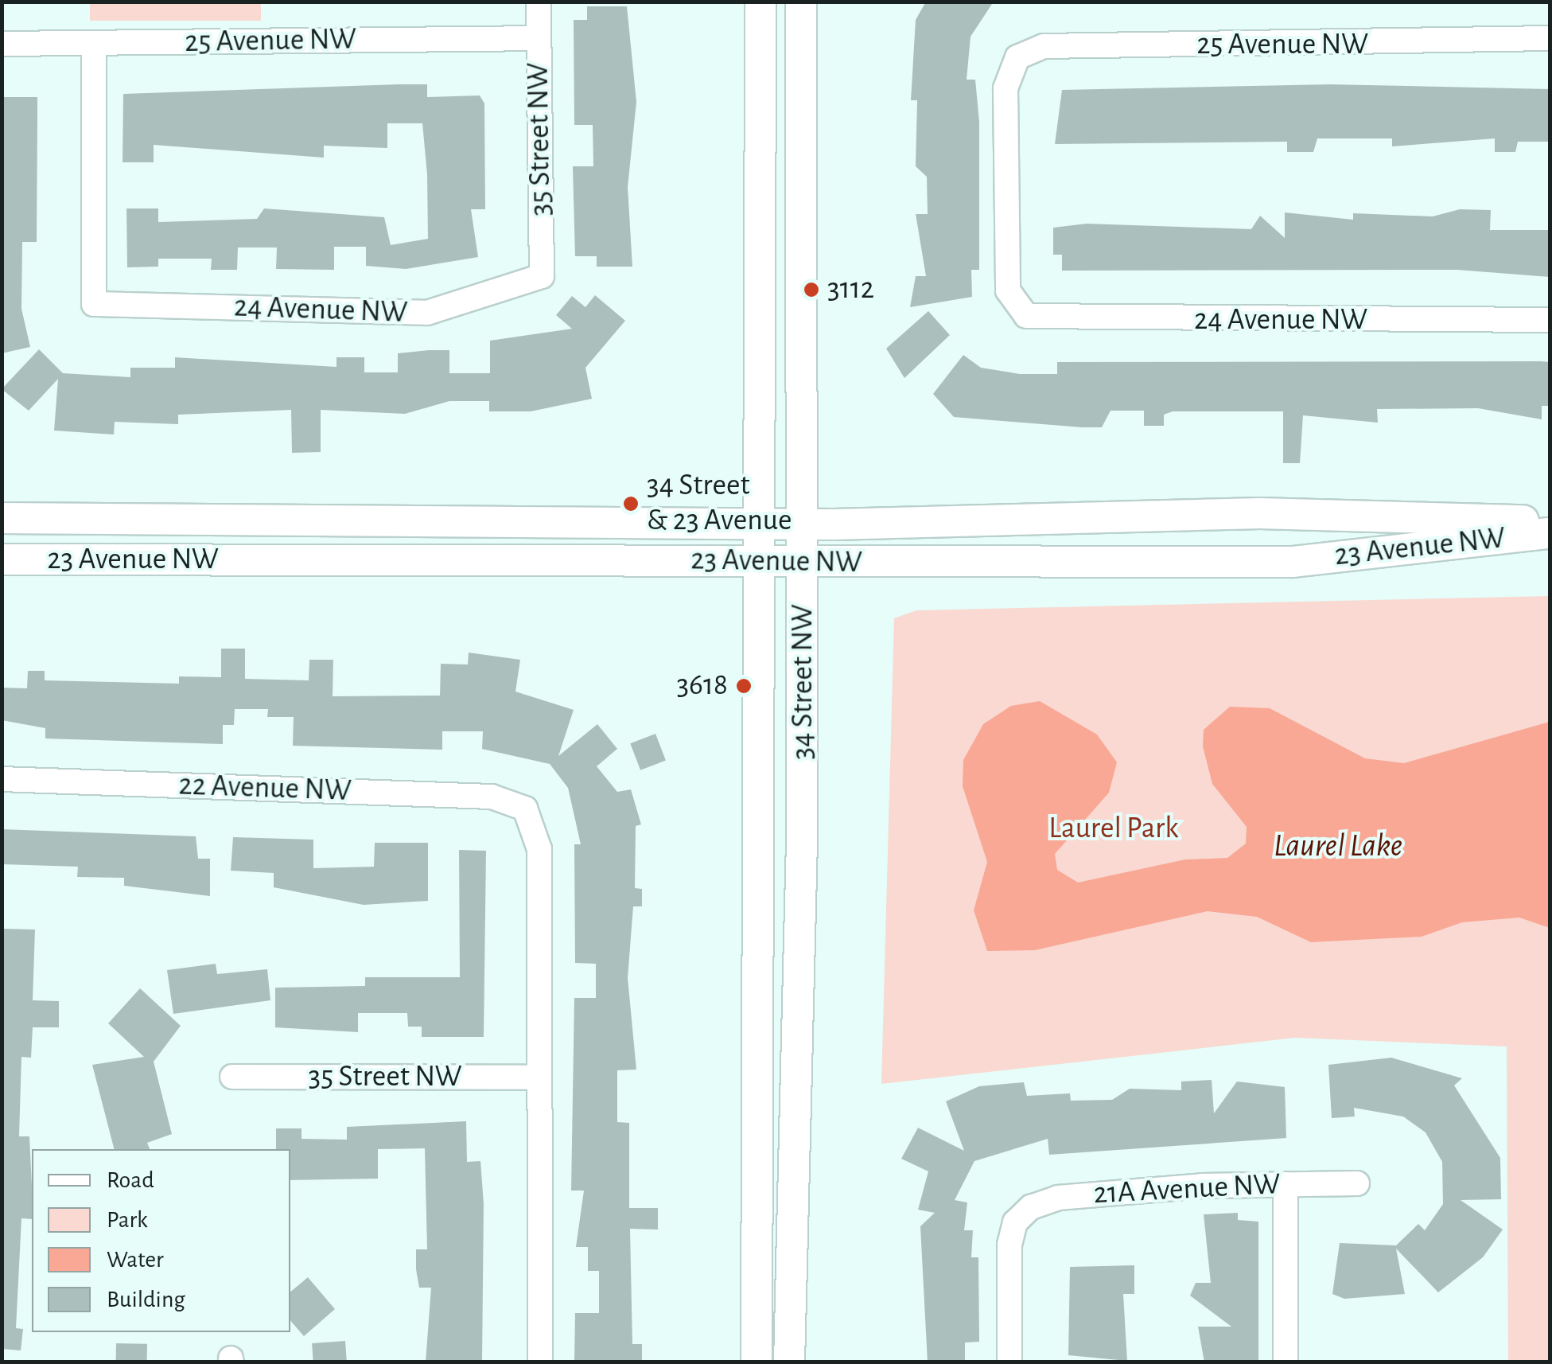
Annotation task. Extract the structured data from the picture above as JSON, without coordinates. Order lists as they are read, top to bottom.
{
  "streets": {
    "main road": ["23 Avenue NW", "34 Street NW"],
    "street": [
      "25 Avenue NW",
      "35 Street NW",
      "24 Avenue NW",
      "22 Avenue NW",
      "21A Avenue NW"
    ]
  },
  "crossings": [
    ["25 Avenue NW", "35 Street NW"],
    ["25 Avenue NW", "24 Avenue NW"],
    ["35 Street NW", "24 Avenue NW"],
    ["35 Street NW", "22 Avenue NW"],
    ["23 Avenue NW", "34 Street NW"]
  ],
  "water": ["Laurel Lake"],
  "parks": ["Laurel Park"],
  "places": ["3112", "34 Street & 23 Avenue", "3618"],
  "legend": [
    "Road",
    "Park",
    "Water",
    "Building"
  ]
}
